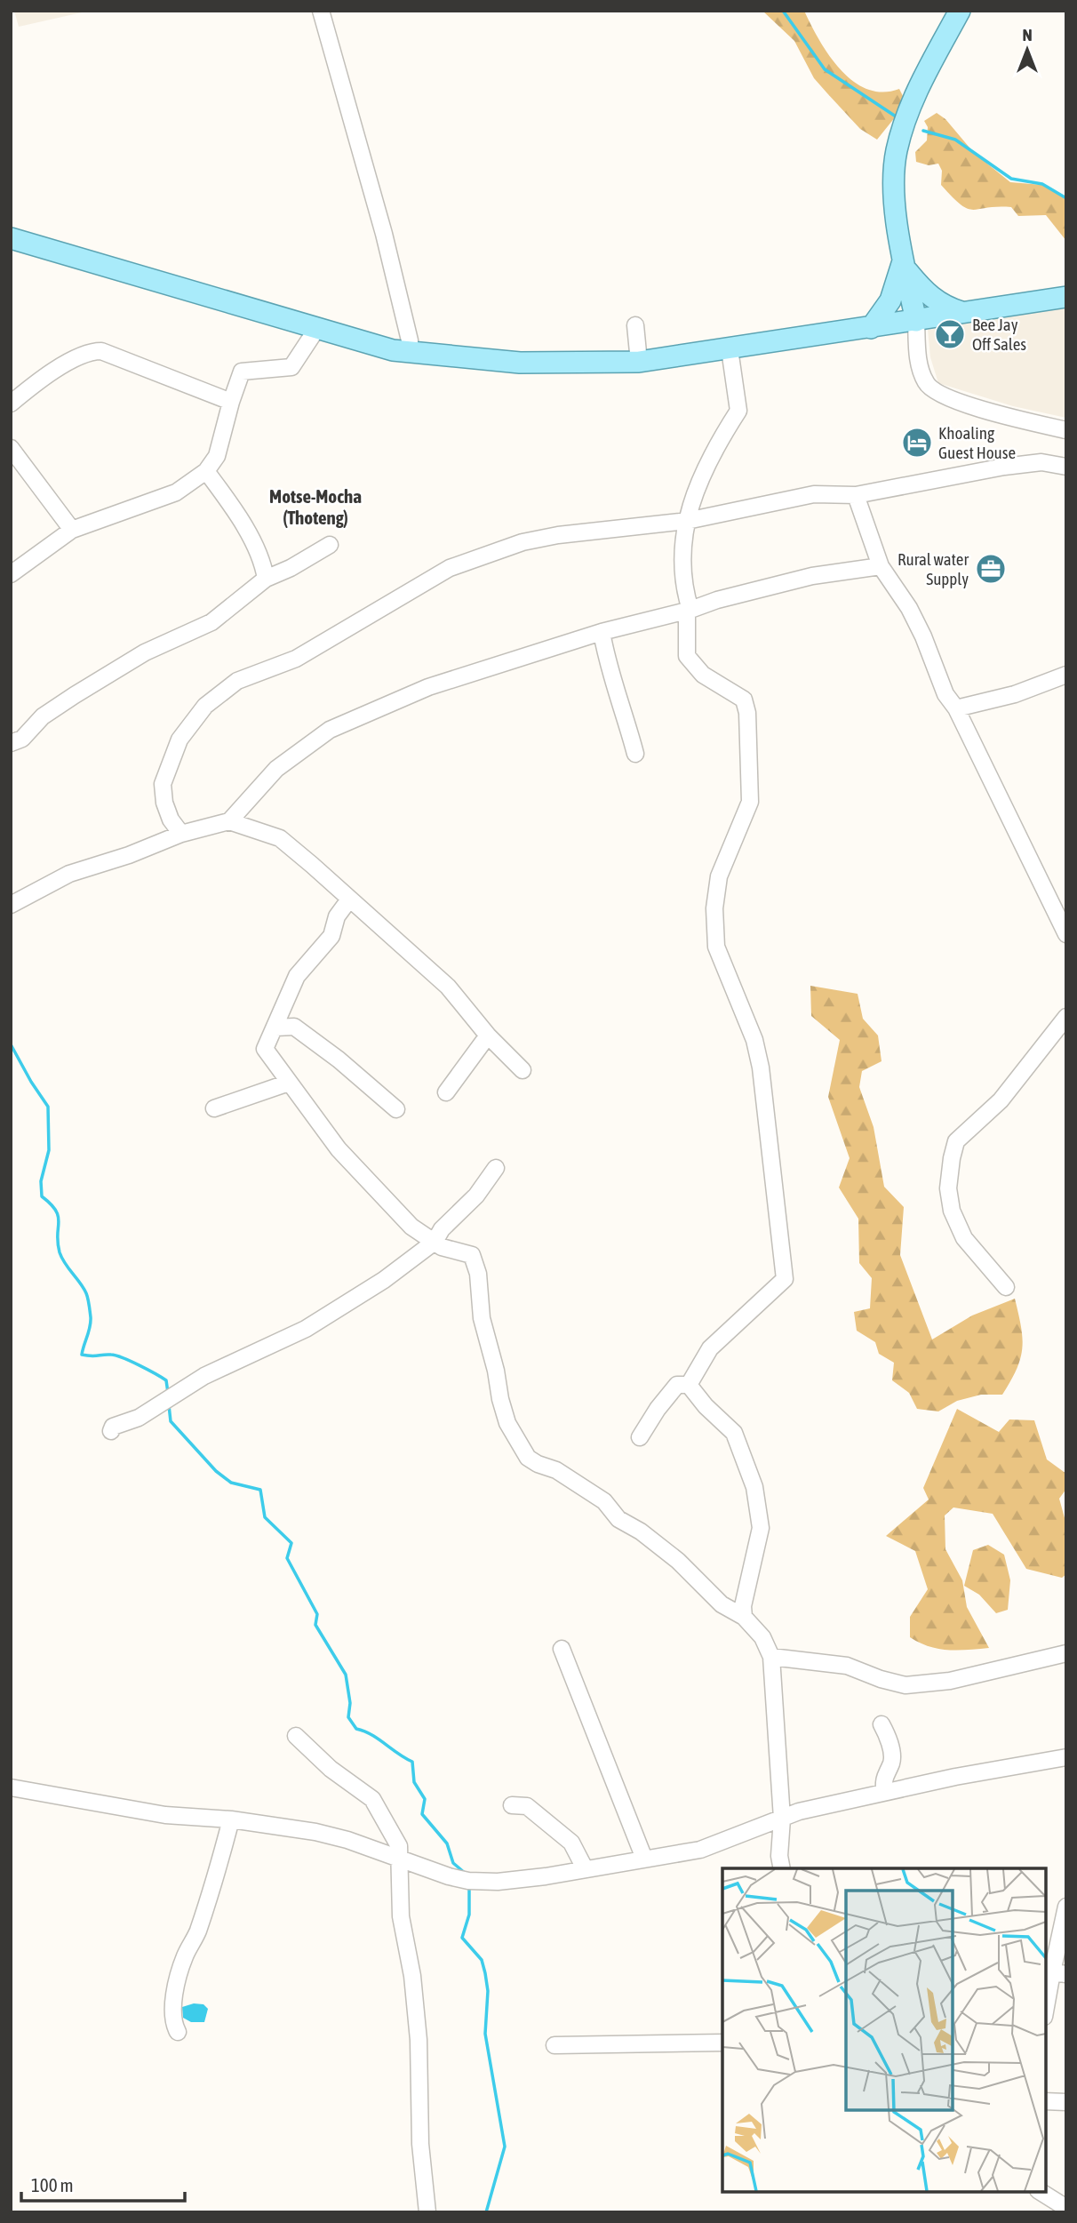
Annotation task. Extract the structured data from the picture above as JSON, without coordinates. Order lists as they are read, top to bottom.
{
  "districts": ["Motse-Mocha (Thoteng)"],
  "places": {
    "bar": ["Bee Jay Off Sales"],
    "hotel": ["Khoaling Guest House"],
    "office": ["Rural water Supply"]
  },
  "scale_bar": "100 m",
  "north": "top"
}
